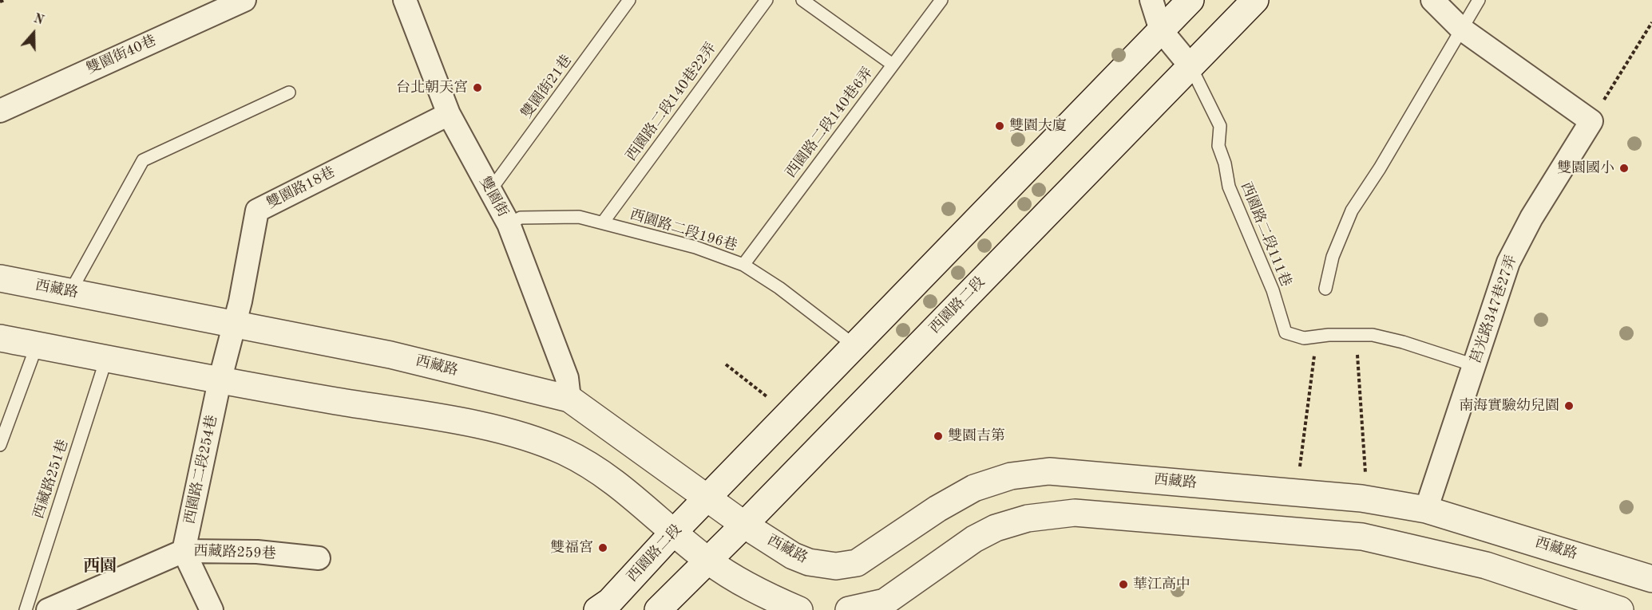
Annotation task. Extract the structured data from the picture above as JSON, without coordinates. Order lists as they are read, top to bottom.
{
  "streets": {
    "street": [
      "雙園街40巷",
      "雙園路18巷",
      "雙園街",
      "西藏路",
      "西園路二段",
      "莒光路347巷27弄",
      "西園路二段254巷",
      "西藏路259巷"
    ],
    "lane": [
      "雙園街21巷",
      "西園路二段140巷22弄",
      "西園路二段140巷6弄",
      "西園路二段196巷",
      "西園路二段111巷",
      "西藏路251巷"
    ]
  },
  "crossings": [
    ["雙園街21巷", "雙園街"],
    ["西園路二段140巷22弄", "西園路二段196巷"],
    ["西園路二段140巷6弄", "西園路二段196巷"],
    ["雙園路18巷", "雙園街"],
    ["雙園路18巷", "西藏路"],
    ["雙園路18巷", "西園路二段254巷"],
    ["雙園街", "西園路二段196巷"],
    ["雙園街", "西藏路"],
    ["西園路二段196巷", "西園路二段"],
    ["西園路二段111巷", "西園路二段"],
    ["西園路二段111巷", "莒光路347巷27弄"],
    ["西藏路", "西園路二段"],
    ["西藏路", "莒光路347巷27弄"],
    ["西藏路", "西園路二段254巷"],
    ["西園路二段254巷", "西藏路259巷"]
  ],
  "districts": ["西園"],
  "places": [
    "台北朝天宮",
    "雙園大廈",
    "雙園國小",
    "南海實驗幼兒園",
    "雙園吉第",
    "雙福宮",
    "華江高中"
  ],
  "north": "top"
}
